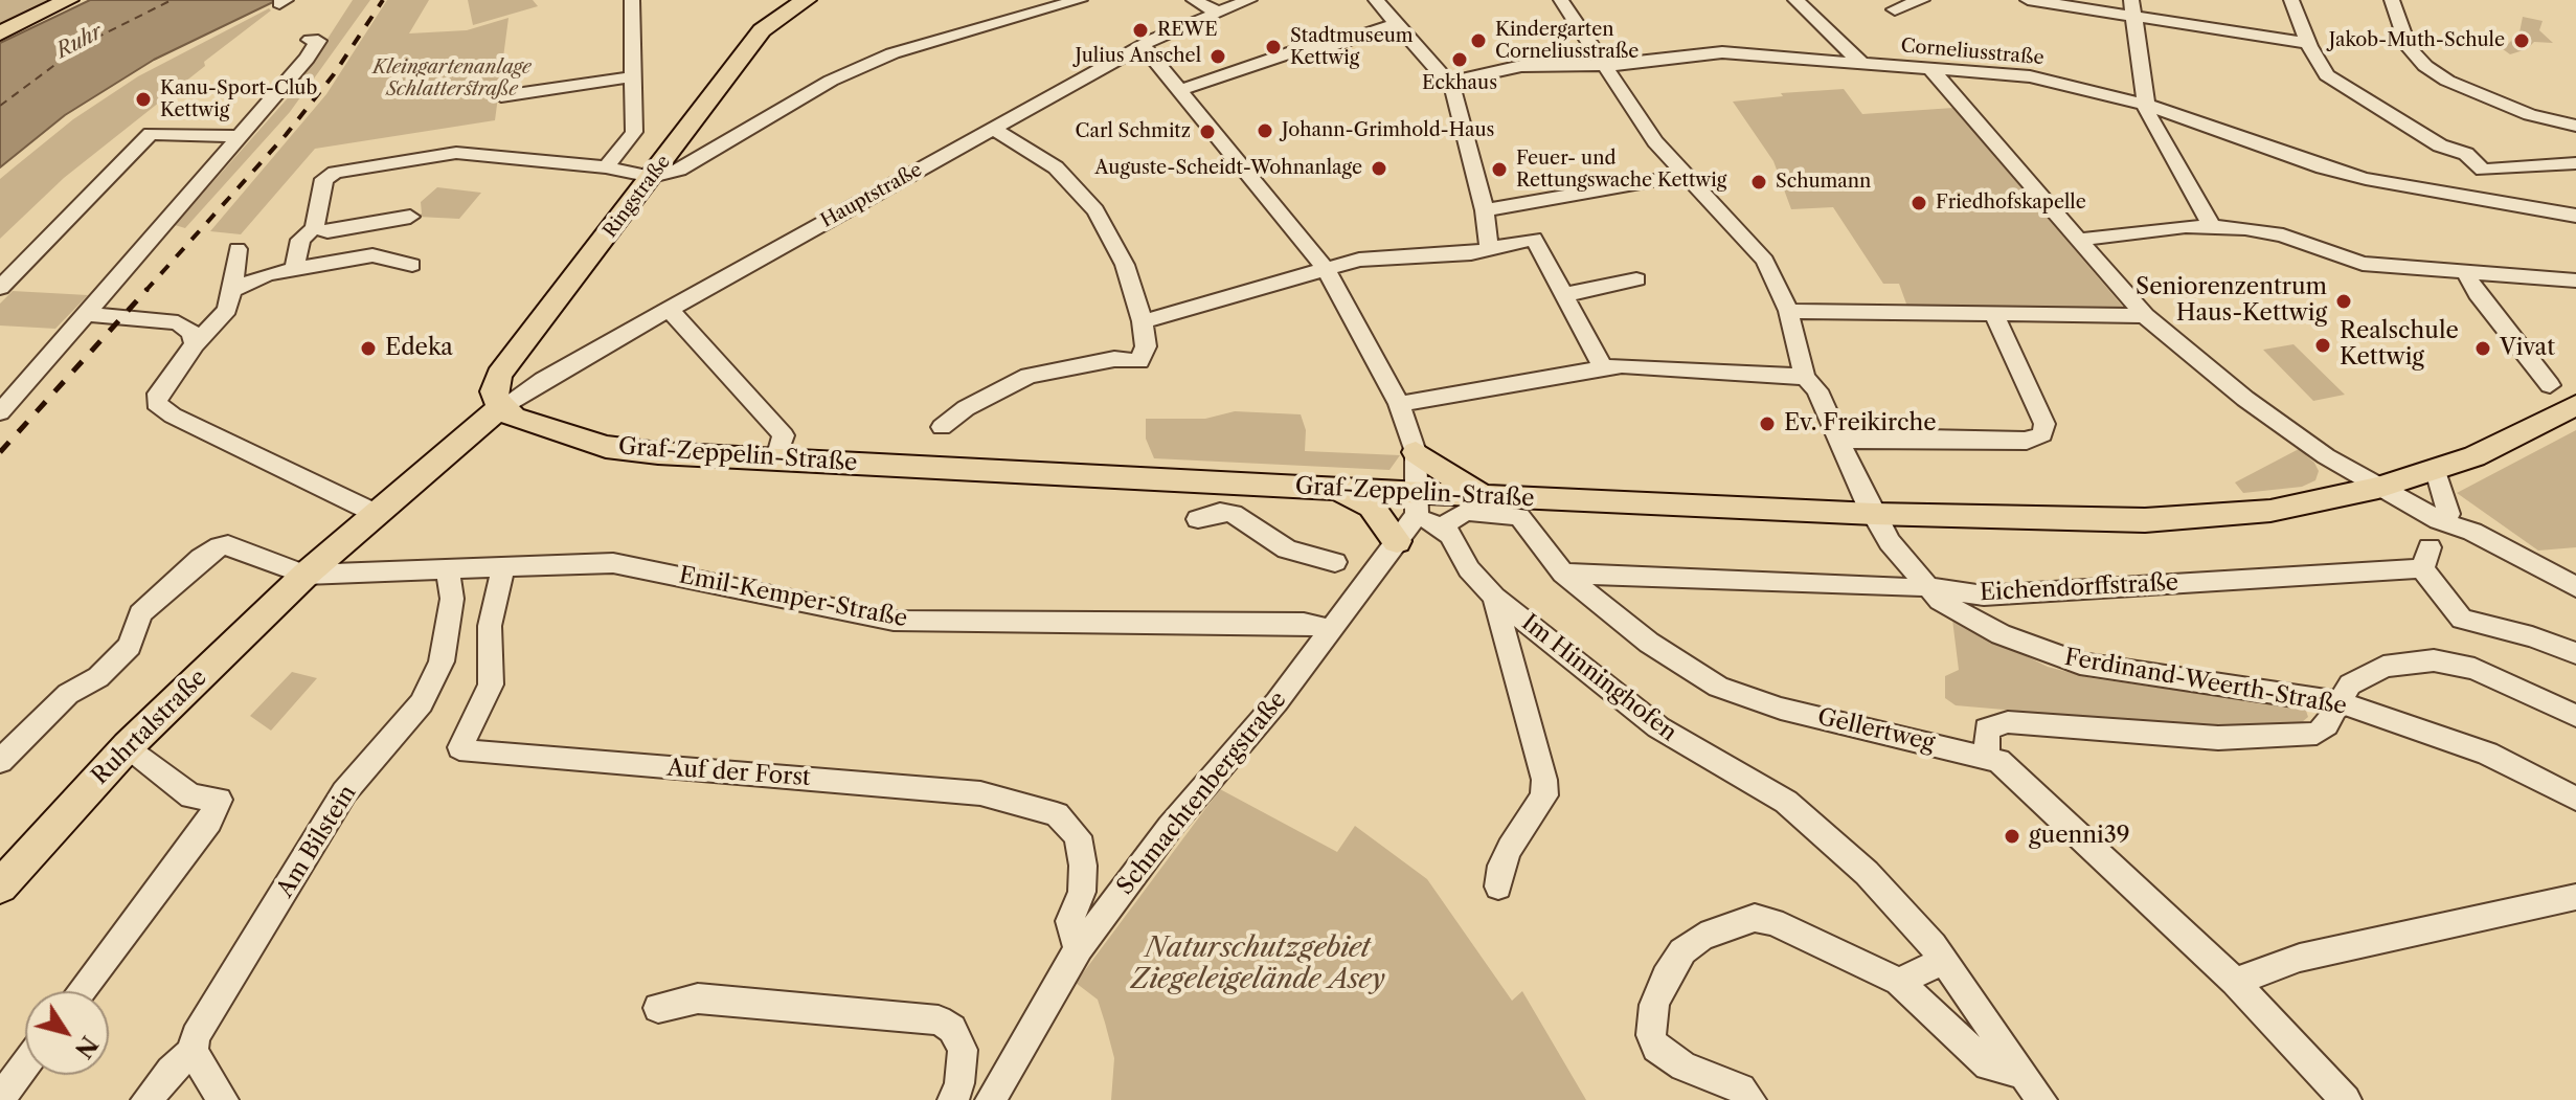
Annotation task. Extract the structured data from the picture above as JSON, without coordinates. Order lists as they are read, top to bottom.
{
  "streets": {
    "main road": ["Ringstraße", "Graf-Zeppelin-Straße", "Ruhrtalstraße"],
    "street": [
      "Corneliusstraße",
      "Hauptstraße",
      "Eichendorffstraße",
      "Emil-Kemper-Straße",
      "Im Hinninghofen",
      "Ferdinand-Weerth-Straße",
      "Gellertweg",
      "Auf der Forst",
      "Schmachtenbergstraße",
      "Am Bilstein"
    ]
  },
  "crossings": [
    ["Corneliusstraße", "Ferdinand-Weerth-Straße"],
    ["Hauptstraße", "Ringstraße"],
    ["Hauptstraße", "Graf-Zeppelin-Straße"],
    ["Hauptstraße", "Ruhrtalstraße"],
    ["Ringstraße", "Graf-Zeppelin-Straße"],
    ["Ringstraße", "Ruhrtalstraße"],
    ["Graf-Zeppelin-Straße", "Ferdinand-Weerth-Straße"],
    ["Graf-Zeppelin-Straße", "Ruhrtalstraße"],
    ["Graf-Zeppelin-Straße", "Schmachtenbergstraße"],
    ["Eichendorffstraße", "Ferdinand-Weerth-Straße"],
    ["Eichendorffstraße", "Gellertweg"],
    ["Emil-Kemper-Straße", "Ruhrtalstraße"],
    ["Emil-Kemper-Straße", "Auf der Forst"],
    ["Emil-Kemper-Straße", "Schmachtenbergstraße"],
    ["Emil-Kemper-Straße", "Am Bilstein"],
    ["Im Hinninghofen", "Gellertweg"],
    ["Auf der Forst", "Schmachtenbergstraße"]
  ],
  "water": ["Ruhr"],
  "parks": ["Kleingartenanlage Schlatterstraße", "Naturschutzgebiet Ziegeleigelände Asey"],
  "places": [
    "REWE",
    "Kindergarten Corneliusstraße",
    "Jakob-Muth-Schule",
    "Stadtmuseum Kettwig",
    "Julius Anschel",
    "Eckhaus",
    "Kanu-Sport-Club Kettwig",
    "Johann-Grimhold-Haus",
    "Carl Schmitz",
    "Auguste-Scheidt-Wohnanlage",
    "Feuer- und Rettungswache Kettwig",
    "Schumann",
    "Friedhofskapelle",
    "Seniorenzentrum Haus-Kettwig",
    "Realschule Kettwig",
    "Edeka",
    "Vivat",
    "Ev. Freikirche",
    "guenni39"
  ],
  "north": "bottom right"
}
